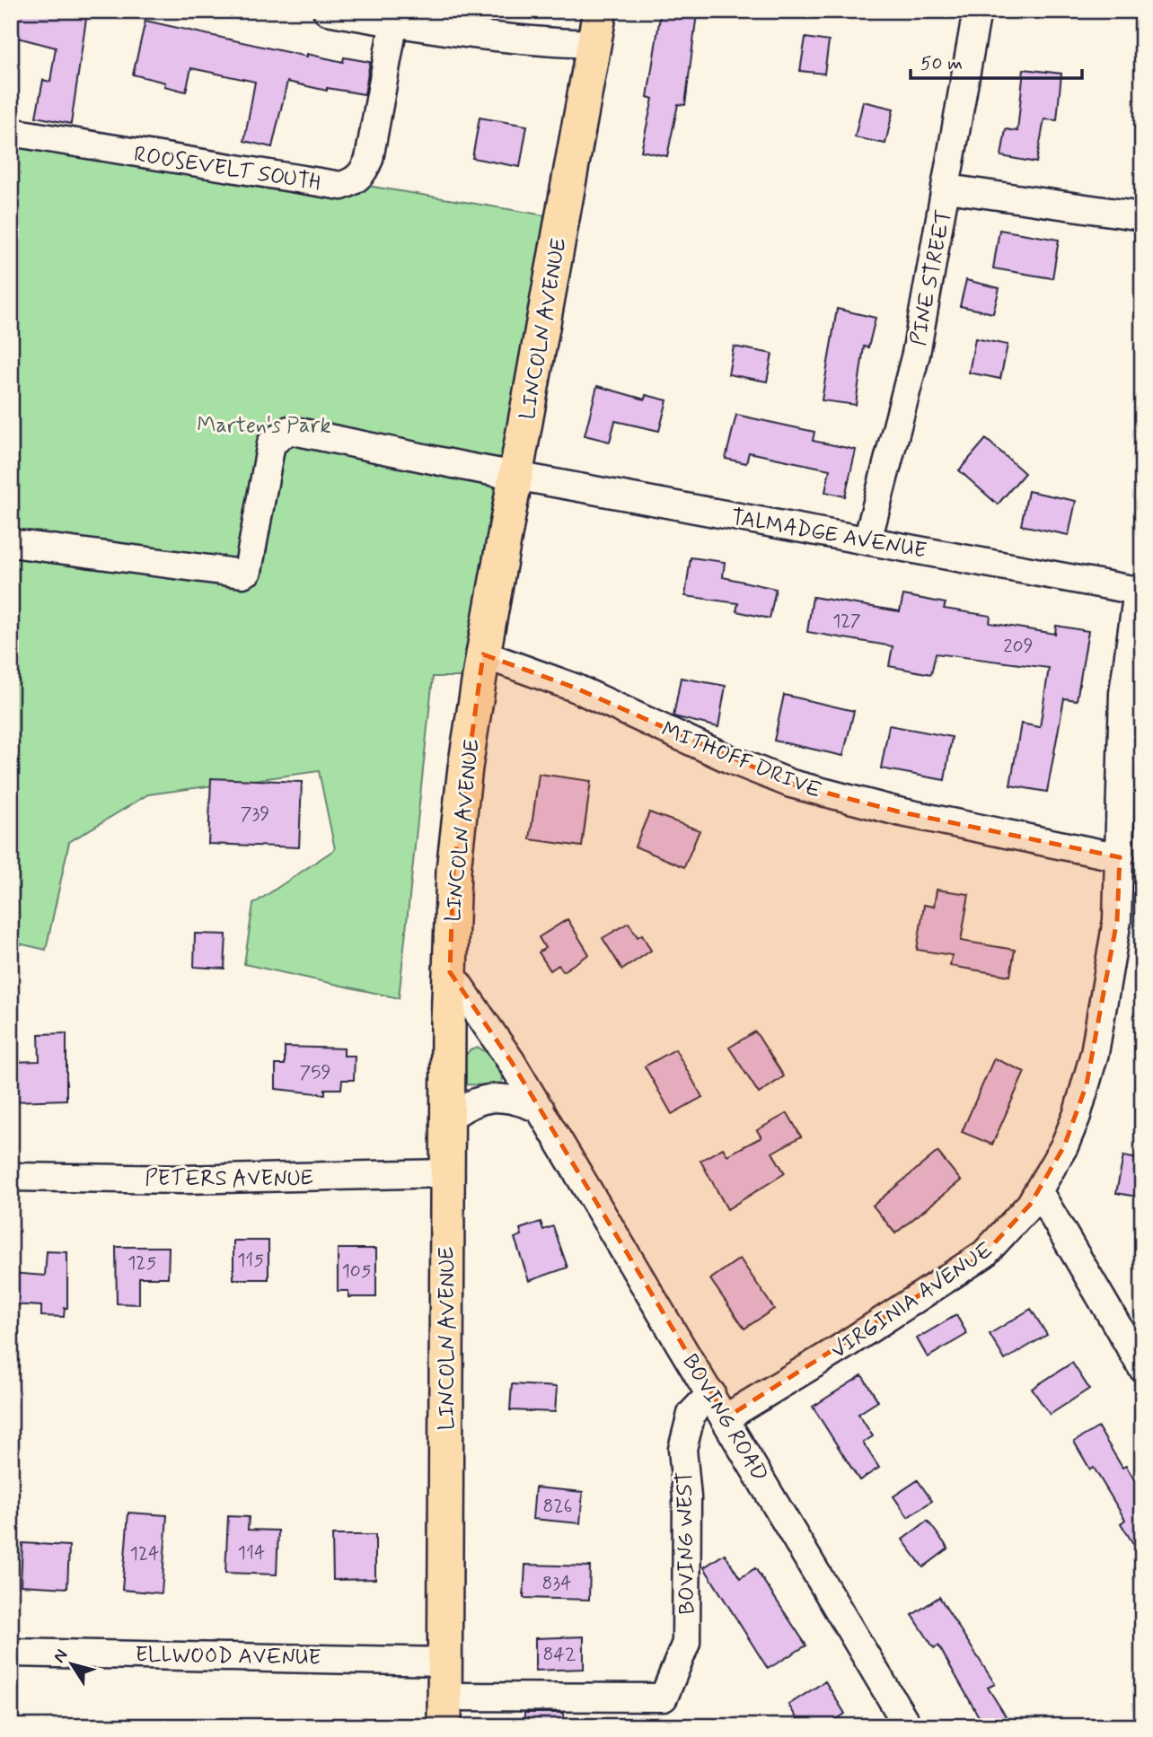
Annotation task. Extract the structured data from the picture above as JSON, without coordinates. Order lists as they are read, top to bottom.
{
  "streets": {
    "main road": ["LINCOLN AVENUE"],
    "street": [
      "ROOSEVELT SOUTH",
      "PINE STREET",
      "TALMADGE AVENUE",
      "MITHOFF DRIVE",
      "PETERS AVENUE",
      "VIRGINIA AVENUE",
      "BOVING ROAD",
      "BOVING WEST",
      "ELLWOOD AVENUE"
    ]
  },
  "crossings": [
    ["PINE STREET", "TALMADGE AVENUE"],
    ["LINCOLN AVENUE", "TALMADGE AVENUE"],
    ["LINCOLN AVENUE", "MITHOFF DRIVE"],
    ["LINCOLN AVENUE", "PETERS AVENUE"],
    ["LINCOLN AVENUE", "BOVING ROAD"],
    ["LINCOLN AVENUE", "BOVING WEST"],
    ["LINCOLN AVENUE", "ELLWOOD AVENUE"],
    ["TALMADGE AVENUE", "VIRGINIA AVENUE"],
    ["MITHOFF DRIVE", "VIRGINIA AVENUE"],
    ["VIRGINIA AVENUE", "BOVING ROAD"],
    ["BOVING ROAD", "BOVING WEST"]
  ],
  "parks": ["Marten's Park"],
  "house_numbers": [
    "127",
    "209",
    "739",
    "759",
    "115",
    "125",
    "105",
    "826",
    "114",
    "124",
    "834",
    "842"
  ],
  "scale_bar": "50 m",
  "north": "top left"
}
